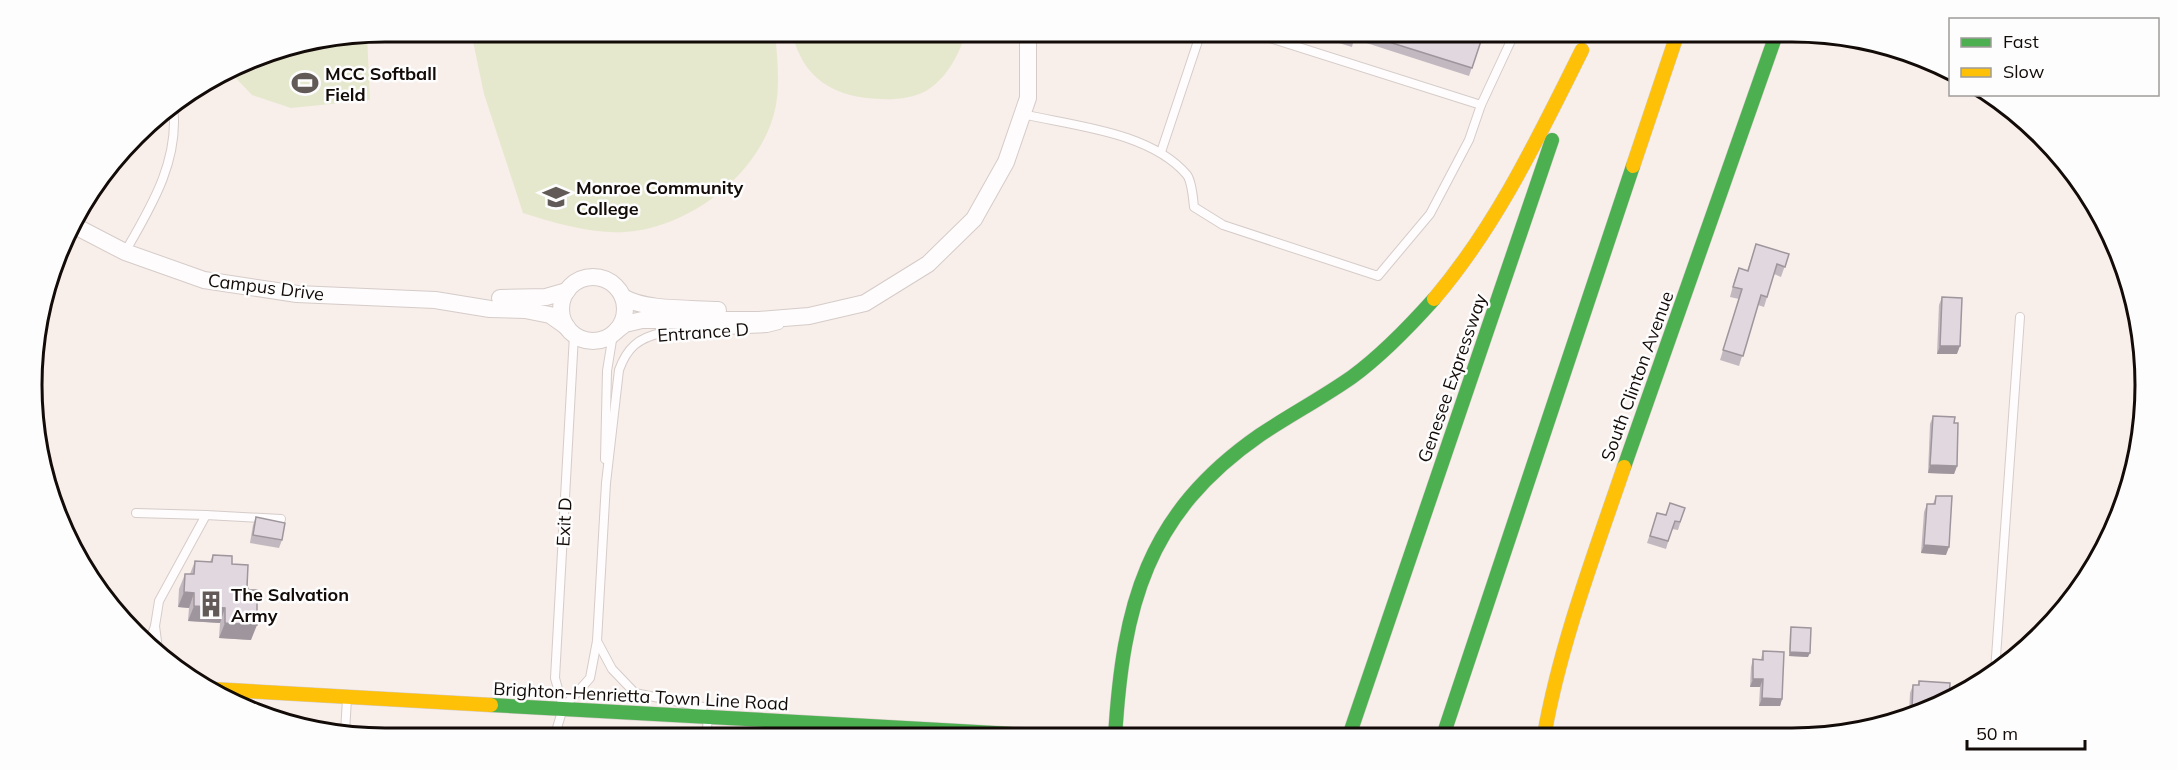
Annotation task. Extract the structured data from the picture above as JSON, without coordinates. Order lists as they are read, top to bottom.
{
  "streets": {
    "main road": ["South Clinton Avenue", "Genesee Expressway", "Brighton-Henrietta Town Line Road"],
    "street": ["Campus Drive"],
    "lane": ["Entrance D", "Exit D"]
  },
  "crossings": [
    ["Campus Drive", "Entrance D"],
    ["Campus Drive", "Exit D"],
    ["Entrance D", "Exit D"],
    ["Entrance D", "Brighton-Henrietta Town Line Road"],
    ["Exit D", "Brighton-Henrietta Town Line Road"]
  ],
  "places": {
    "sports": ["MCC Softball Field"],
    "school or university": ["Monroe Community College"],
    "building": ["The Salvation Army"]
  },
  "legend": ["Fast", "Slow"],
  "scale_bar": "50 m"
}
